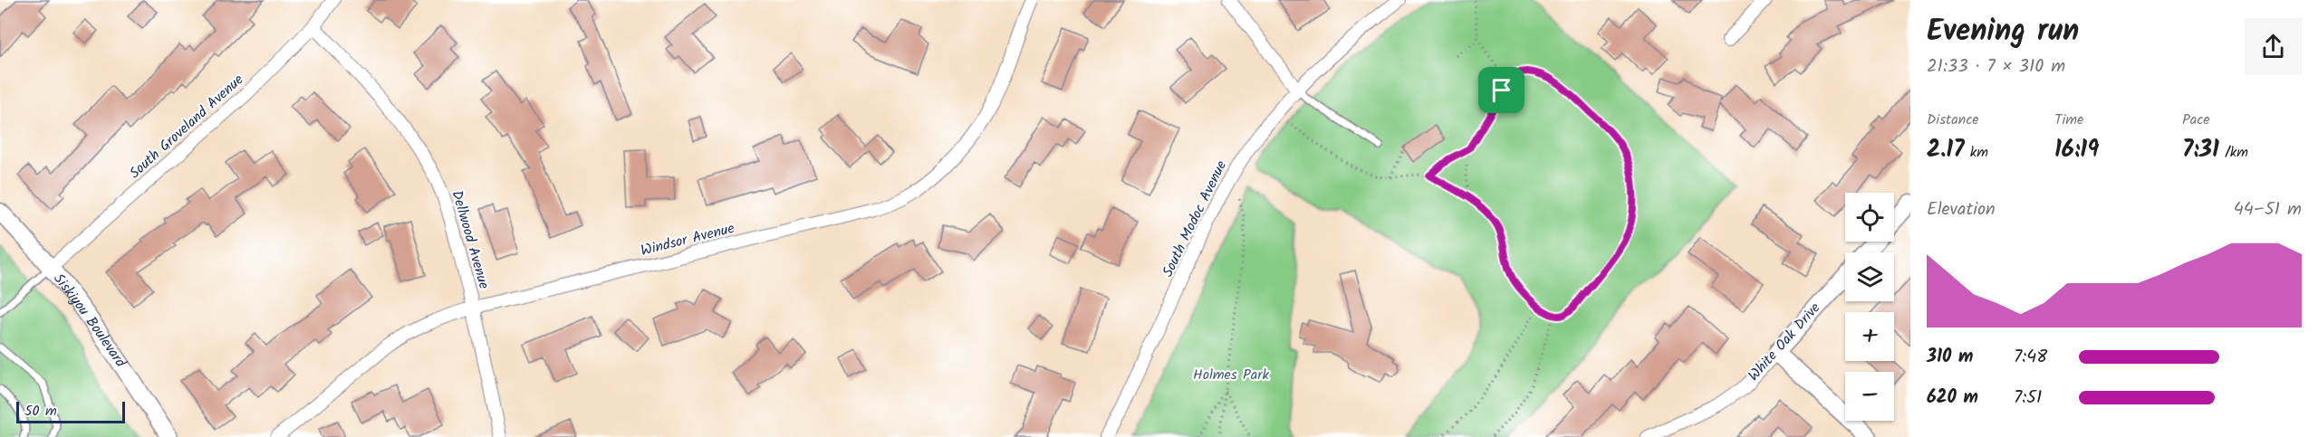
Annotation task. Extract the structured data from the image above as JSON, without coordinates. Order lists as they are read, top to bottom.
{
  "streets": {
    "street": [
      "South Groveland Avenue",
      "South Modoc Avenue",
      "Dellwood Avenue",
      "Windsor Avenue",
      "Siskiyou Boulevard",
      "White Oak Drive"
    ]
  },
  "crossings": [
    ["South Groveland Avenue", "Dellwood Avenue"],
    ["South Groveland Avenue", "Siskiyou Boulevard"],
    ["Dellwood Avenue", "Windsor Avenue"]
  ],
  "parks": ["Holmes Park"],
  "scale_bar": "50 m",
  "page": {
    "heading": ["Evening run", "21:33 · 7 × 310 m"],
    "stats": [
      ["Distance", "2.17 km"],
      ["Time", "16:19"],
      ["Pace", "7:31 /km"]
    ],
    "chart": ["Elevation", "44–51 m"],
    "map_buttons": ["+", "−"],
    "list": [
      {
        "name": "310 m",
        "note": "7:48"
      },
      {
        "name": "620 m",
        "note": "7:51"
      }
    ],
    "scale": "50 m"
  }
}
